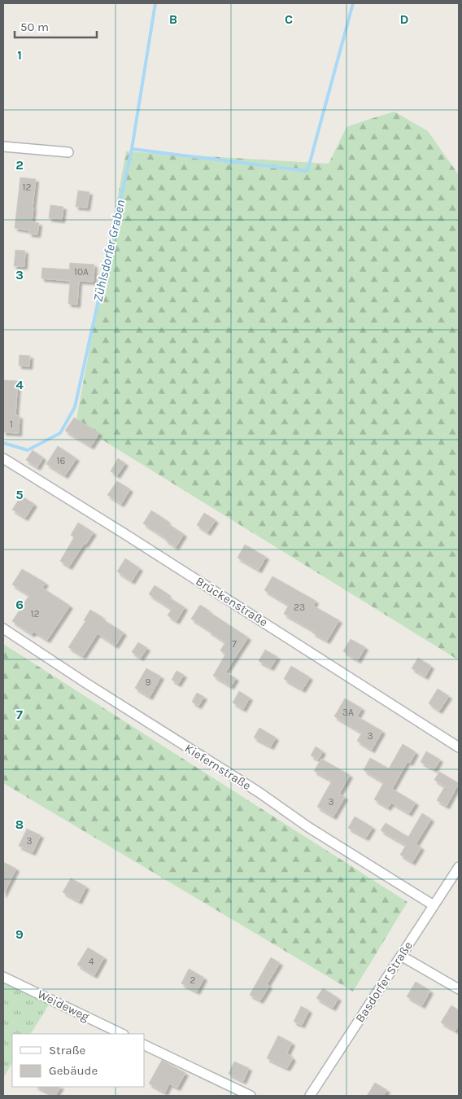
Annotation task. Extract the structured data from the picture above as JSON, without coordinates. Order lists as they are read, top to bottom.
{
  "streets": {
    "street": [
      "Brückenstraße",
      "Kiefernstraße",
      "Basdorfer Straße",
      "Weideweg"
    ]
  },
  "crossings": [
    ["Kiefernstraße", "Basdorfer Straße"]
  ],
  "water": ["Zühlsdorfer Graben"],
  "house_numbers": [
    "12",
    "10A",
    "1",
    "16",
    "23",
    "12",
    "7",
    "9",
    "3A",
    "3",
    "3",
    "3",
    "4",
    "2"
  ],
  "legend": ["Straße", "Gebäude"],
  "scale_bar": "50 m",
  "grid": {
    "columns": ["B", "C", "D"],
    "rows": [
      "1",
      "2",
      "3",
      "4",
      "5",
      "6",
      "7",
      "8",
      "9"
    ]
  }
}
